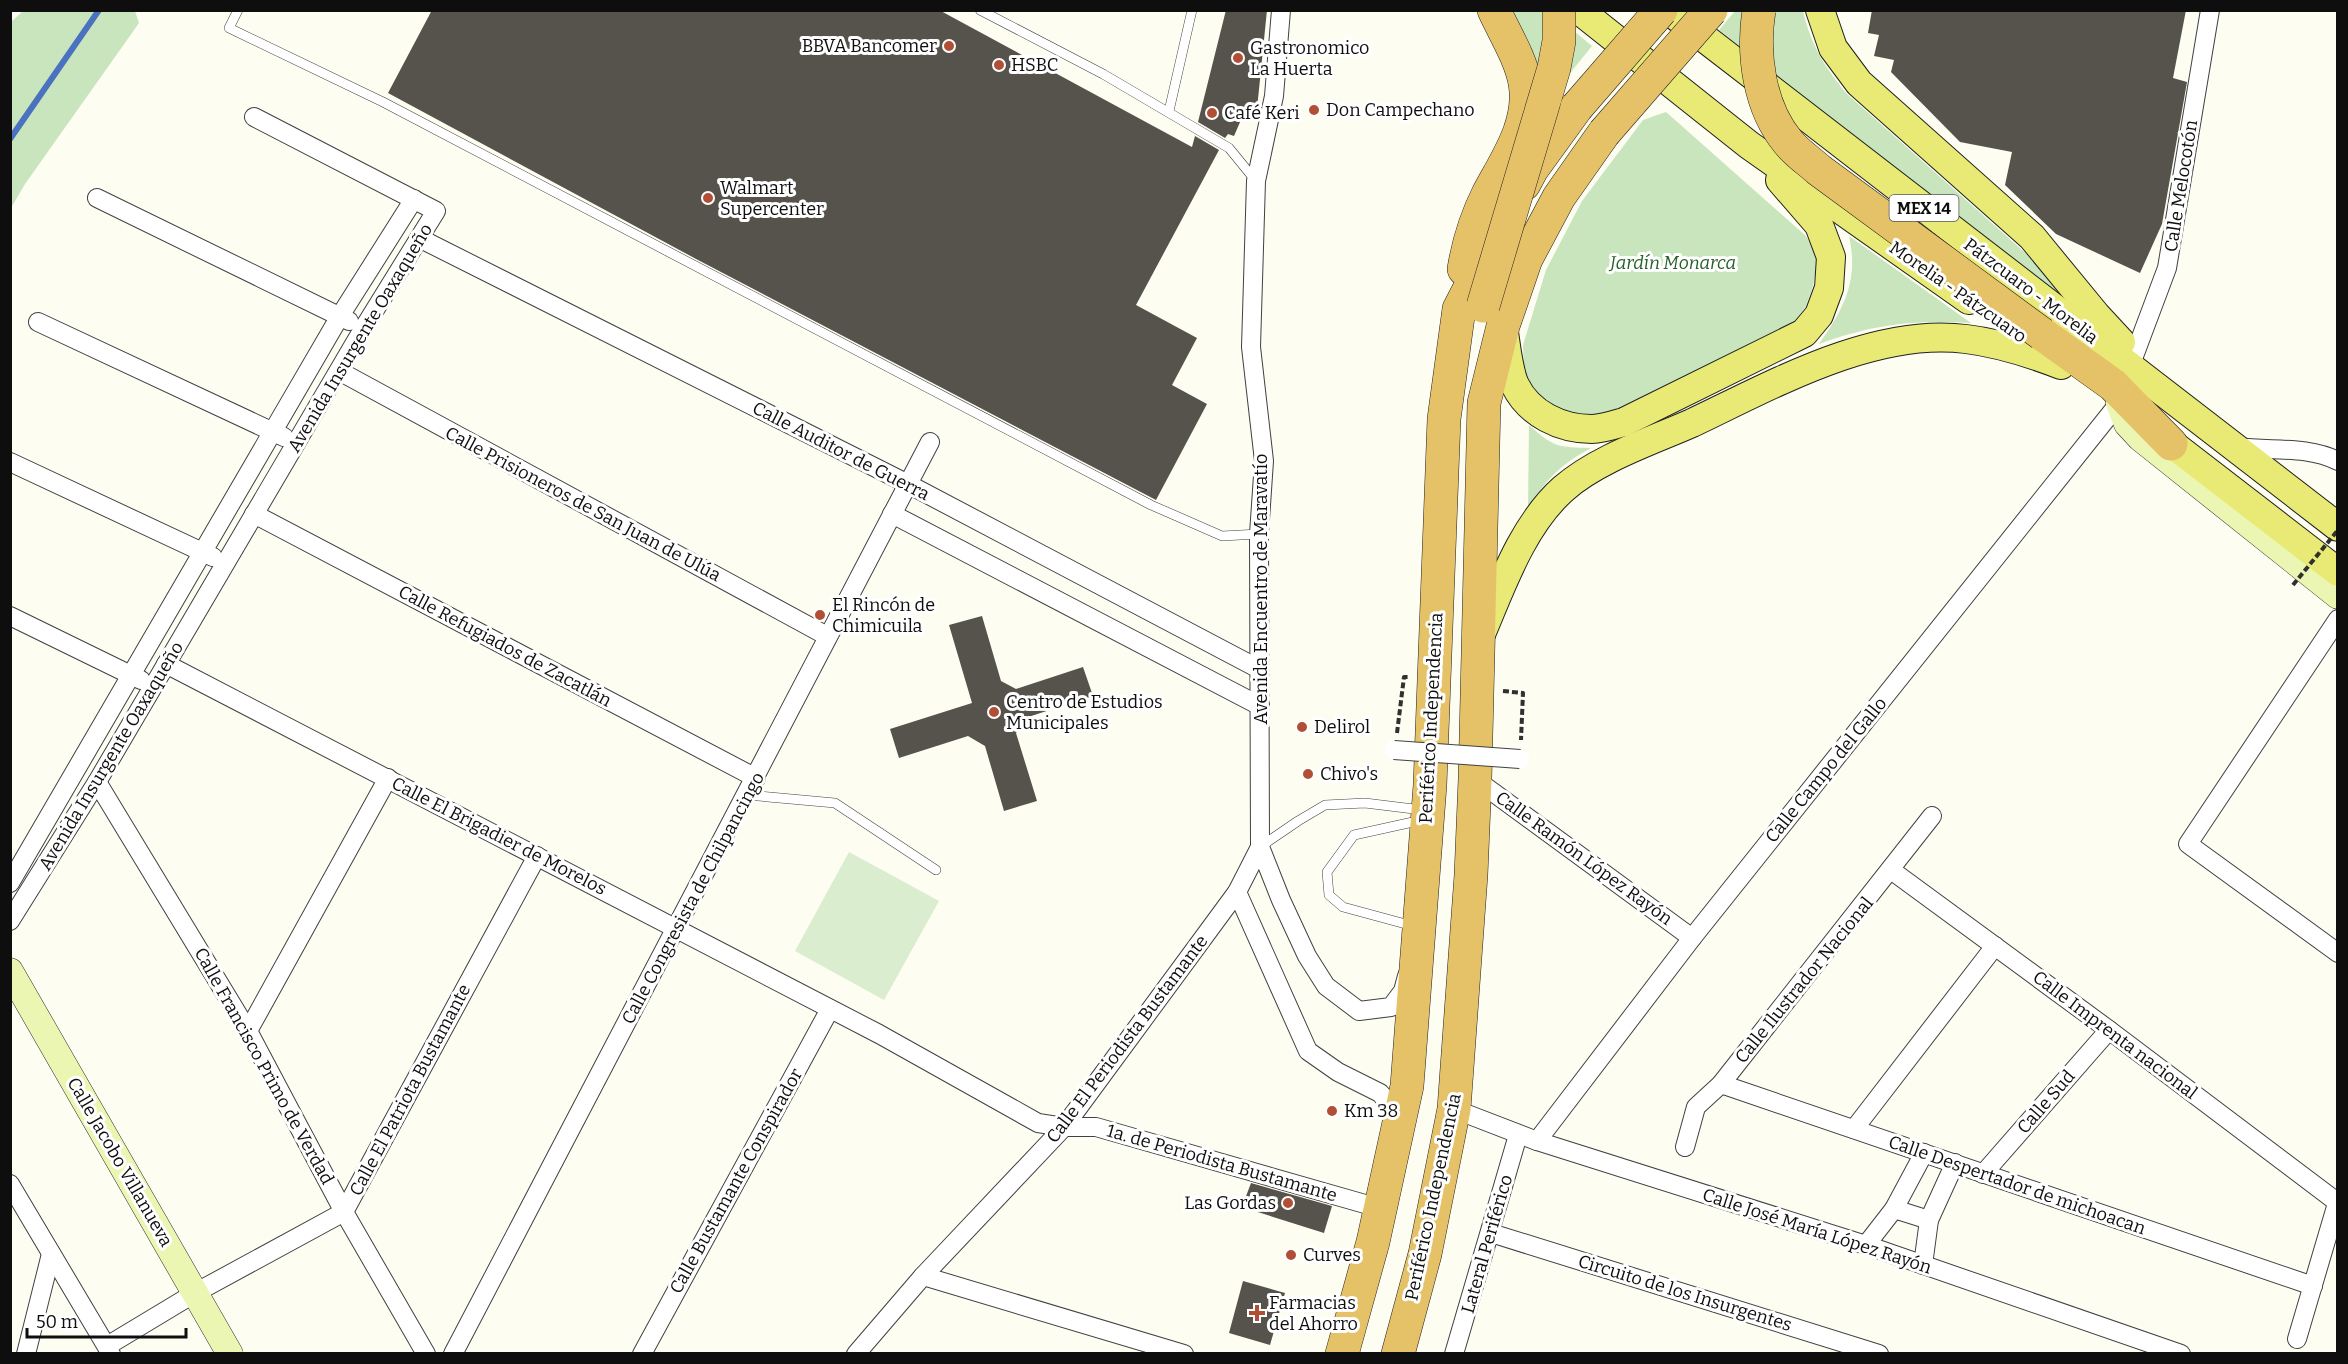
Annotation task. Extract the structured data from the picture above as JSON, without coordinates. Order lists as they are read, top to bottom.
{
  "streets": {
    "highway": ["Periférico Independencia"],
    "main road": ["MEX 14", "Pátzcuaro - Morelia", "Morelia - Pátzcuaro"],
    "street": [
      "Calle Melocotón",
      "Avenida Insurgente Oaxaqueño",
      "Calle Auditor de Guerra",
      "Calle Prisioneros de San Juan de Ulúa",
      "Avenida Encuentro de Maravatío",
      "Calle Refugiados de Zacatlán",
      "Calle Campo del Gallo",
      "Calle El Brigadier de Morelos",
      "Calle Ramón López Rayón",
      "Calle Congresista de Chilpancingo",
      "Calle Ilustrador Nacional",
      "Calle Imprenta nacional",
      "Calle El Periodista Bustamante",
      "Calle Francisco Primo de Verdad",
      "Calle El Patriota Bustamante",
      "Calle Sud",
      "Calle Jacobo Villanueva",
      "1a. de Periodista Bustamante",
      "Calle Bustamante Conspirador",
      "Calle Despertador de michoacan",
      "Calle José María López Rayón",
      "Lateral Periférico",
      "Circuito de los Insurgentes"
    ]
  },
  "crossings": [
    ["Morelia - Pátzcuaro", "Calle Campo del Gallo"],
    ["Avenida Insurgente Oaxaqueño", "Calle Auditor de Guerra"],
    ["Avenida Insurgente Oaxaqueño", "Calle Prisioneros de San Juan de Ulúa"],
    ["Avenida Insurgente Oaxaqueño", "Calle Refugiados de Zacatlán"],
    ["Avenida Insurgente Oaxaqueño", "Calle El Brigadier de Morelos"],
    ["Avenida Insurgente Oaxaqueño", "Calle Francisco Primo de Verdad"],
    ["Calle Auditor de Guerra", "Avenida Encuentro de Maravatío"],
    ["Calle Auditor de Guerra", "Calle Congresista de Chilpancingo"],
    ["Calle Prisioneros de San Juan de Ulúa", "Calle Congresista de Chilpancingo"],
    ["Avenida Encuentro de Maravatío", "Calle El Periodista Bustamante"],
    ["Calle Refugiados de Zacatlán", "Calle Congresista de Chilpancingo"],
    ["Periférico Independencia", "Calle Ramón López Rayón"],
    ["Periférico Independencia", "1a. de Periodista Bustamante"],
    ["Periférico Independencia", "Calle José María López Rayón"],
    ["Calle Campo del Gallo", "Calle Ramón López Rayón"],
    ["Calle Campo del Gallo", "Calle José María López Rayón"],
    ["Calle El Brigadier de Morelos", "Calle Congresista de Chilpancingo"],
    ["Calle El Brigadier de Morelos", "Calle El Periodista Bustamante"],
    ["Calle El Brigadier de Morelos", "Calle El Patriota Bustamante"],
    ["Calle El Brigadier de Morelos", "1a. de Periodista Bustamante"],
    ["Calle El Brigadier de Morelos", "Calle Bustamante Conspirador"],
    ["Calle Ilustrador Nacional", "Calle Imprenta nacional"],
    ["Calle Ilustrador Nacional", "Calle Despertador de michoacan"],
    ["Calle Imprenta nacional", "Calle Sud"],
    ["Calle El Periodista Bustamante", "1a. de Periodista Bustamante"],
    ["Calle Francisco Primo de Verdad", "Calle El Patriota Bustamante"],
    ["Calle El Patriota Bustamante", "Calle Jacobo Villanueva"],
    ["Calle Sud", "Calle Despertador de michoacan"],
    ["Calle José María López Rayón", "Lateral Periférico"],
    ["Lateral Periférico", "Circuito de los Insurgentes"]
  ],
  "parks": ["Jardín Monarca"],
  "places": {
    "other": [
      "BBVA Bancomer",
      "Gastronomico La Huerta",
      "HSBC",
      "Don Campechano",
      "Café Keri",
      "Walmart Supercenter",
      "El Rincón de Chimicuila",
      "Centro de Estudios Municipales",
      "Delirol",
      "Chivo's",
      "Km 38",
      "Las Gordas",
      "Curves"
    ],
    "health": ["Farmacias del Ahorro"]
  },
  "scale_bar": "50 m"
}
